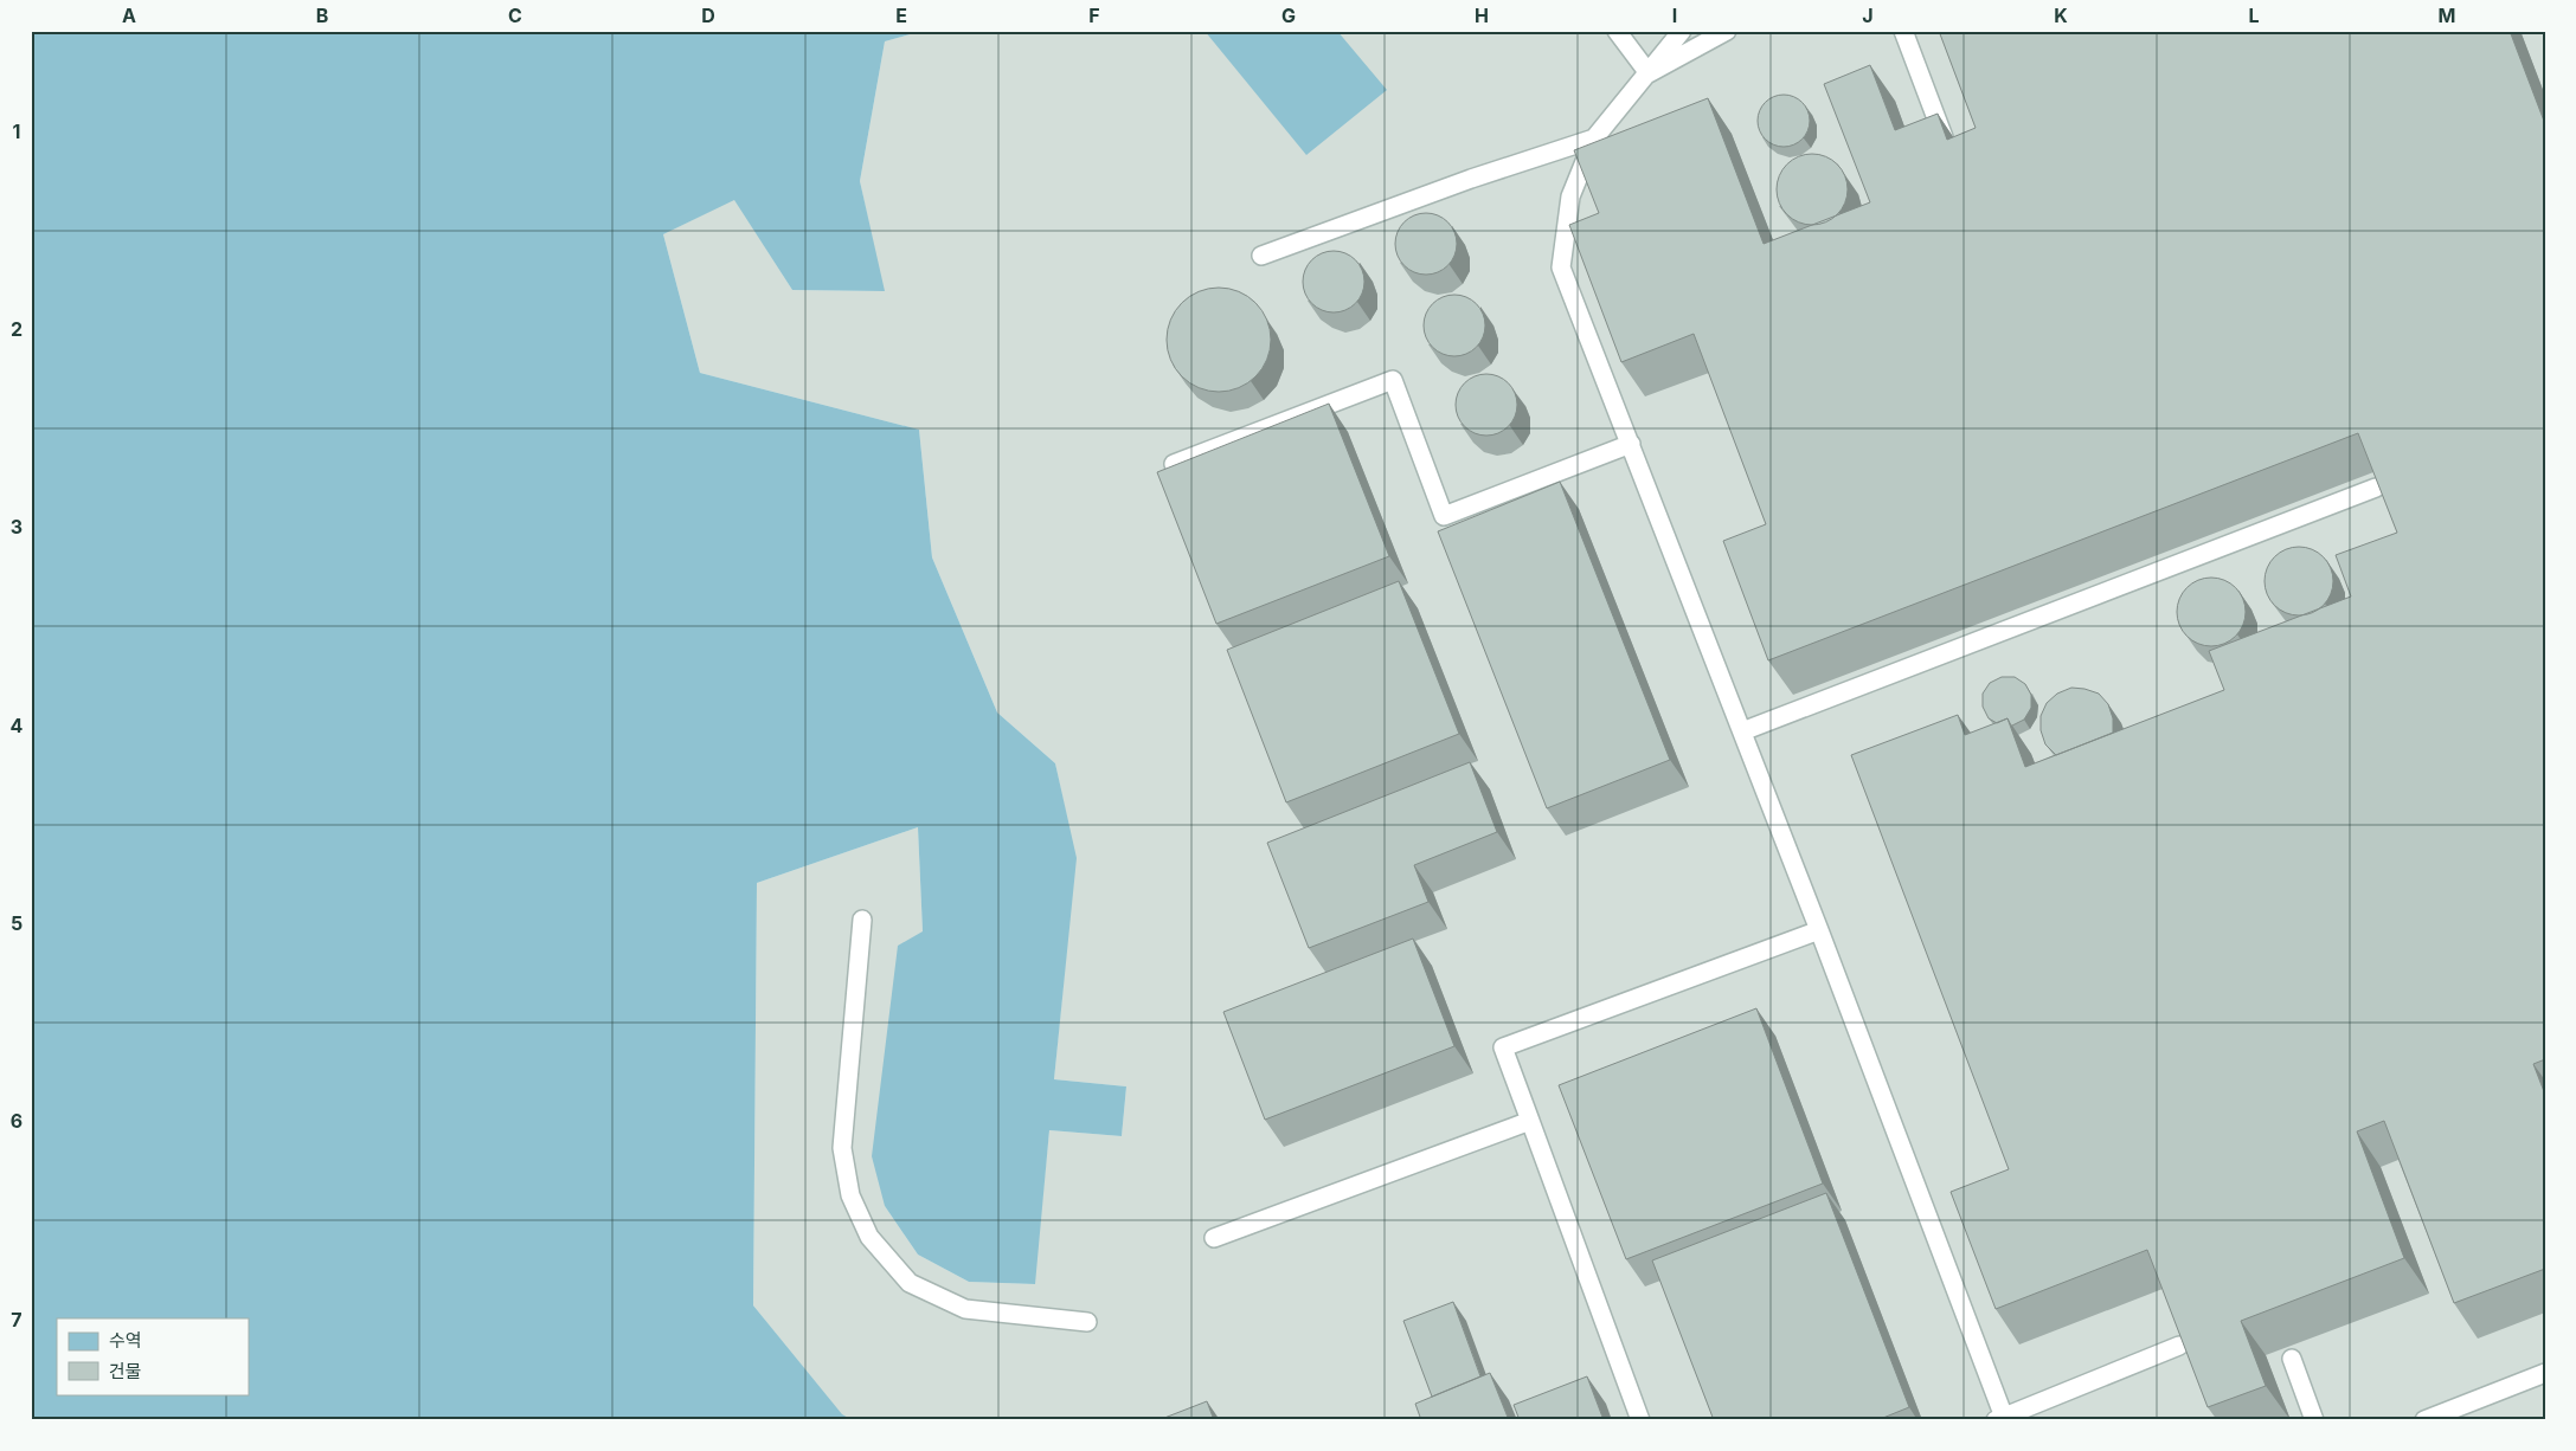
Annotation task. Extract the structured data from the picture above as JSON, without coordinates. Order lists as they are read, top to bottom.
{
  "legend": ["수역", "건물"],
  "grid": {
    "columns": [
      "A",
      "B",
      "C",
      "D",
      "E",
      "F",
      "G",
      "H",
      "I",
      "J",
      "K",
      "L",
      "M"
    ],
    "rows": [
      "1",
      "2",
      "3",
      "4",
      "5",
      "6",
      "7"
    ]
  }
}
